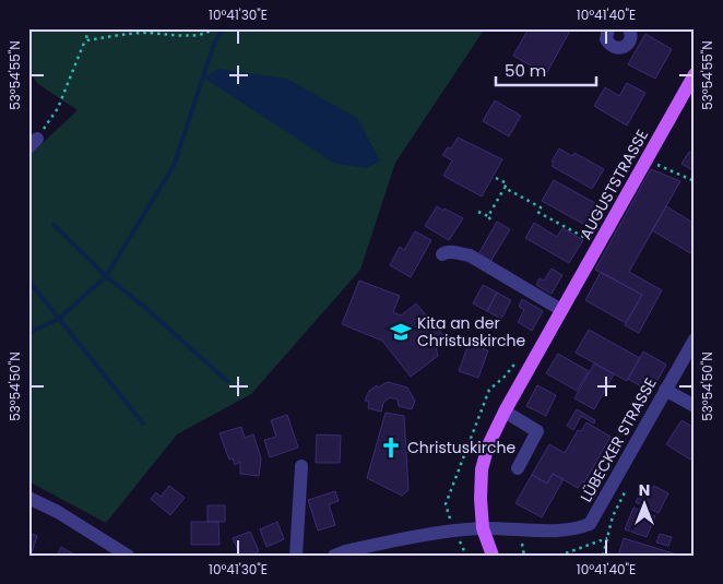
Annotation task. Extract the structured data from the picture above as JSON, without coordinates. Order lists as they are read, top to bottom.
{
  "streets": {
    "main road": ["AUGUSTSTRASSE"],
    "street": ["LÜBECKER STRASSE"]
  },
  "crossings": [
    ["AUGUSTSTRASSE", "LÜBECKER STRASSE"]
  ],
  "places": {
    "school or university": ["Kita an der Christuskirche"],
    "church": ["Christuskirche"]
  },
  "scale_bar": "50 m",
  "north": "top",
  "coordinates": [
    "10°41'30\"E",
    "10°41'40\"E",
    "53°54'55\"N",
    "53°54'50\"N"
  ]
}
